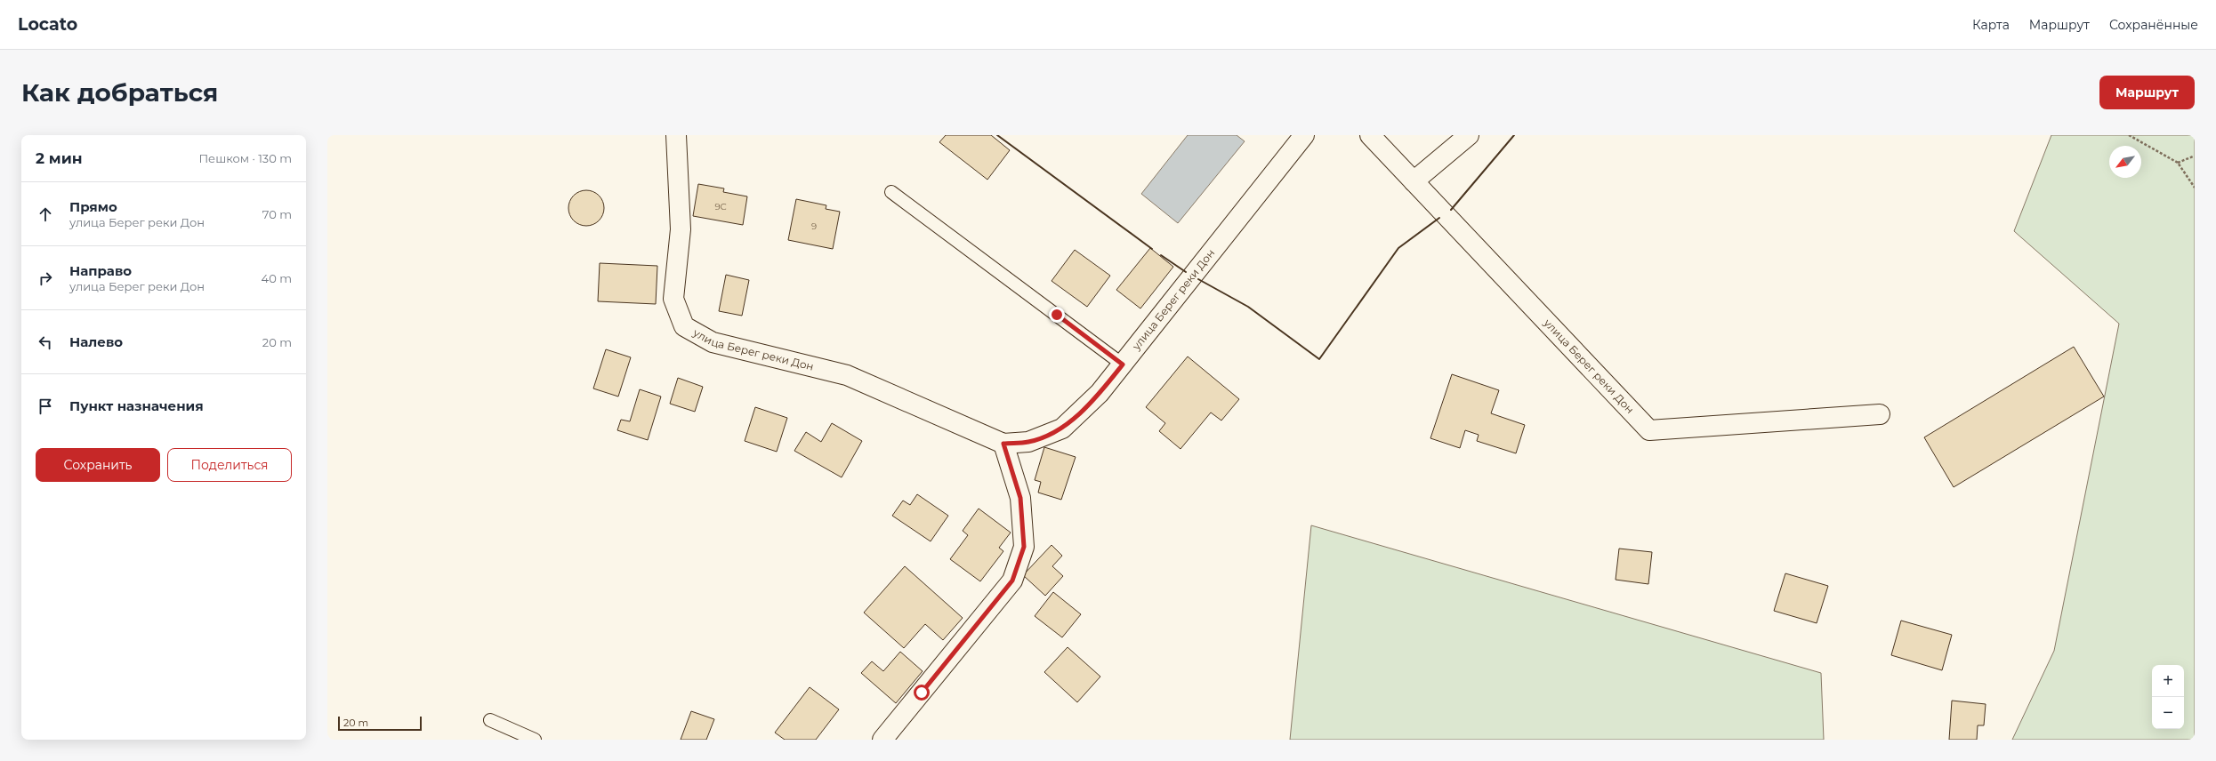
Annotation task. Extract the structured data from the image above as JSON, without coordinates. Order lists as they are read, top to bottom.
{
  "streets": {
    "street": ["улица Берег реки Дон"]
  },
  "house_numbers": ["9С", "9"],
  "scale_bar": "20 m",
  "north": "bottom left",
  "page": {
    "header": "Locato",
    "nav": ["Карта", "Маршрут", "Сохранённые"],
    "buttons": [
      "Маршрут",
      ["Сохранить", "Поделиться"]
    ],
    "title": "Как добраться",
    "heading": ["2 мин", "Пешком · 130 m"],
    "list": [
      ["Прямо", "улица Берег реки Дон", "70 m"],
      ["Направо", "улица Берег реки Дон", "40 m"],
      ["Налево", "20 m"],
      "Пункт назначения"
    ],
    "map_buttons": ["+", "−"],
    "scale": "20 m"
  }
}
